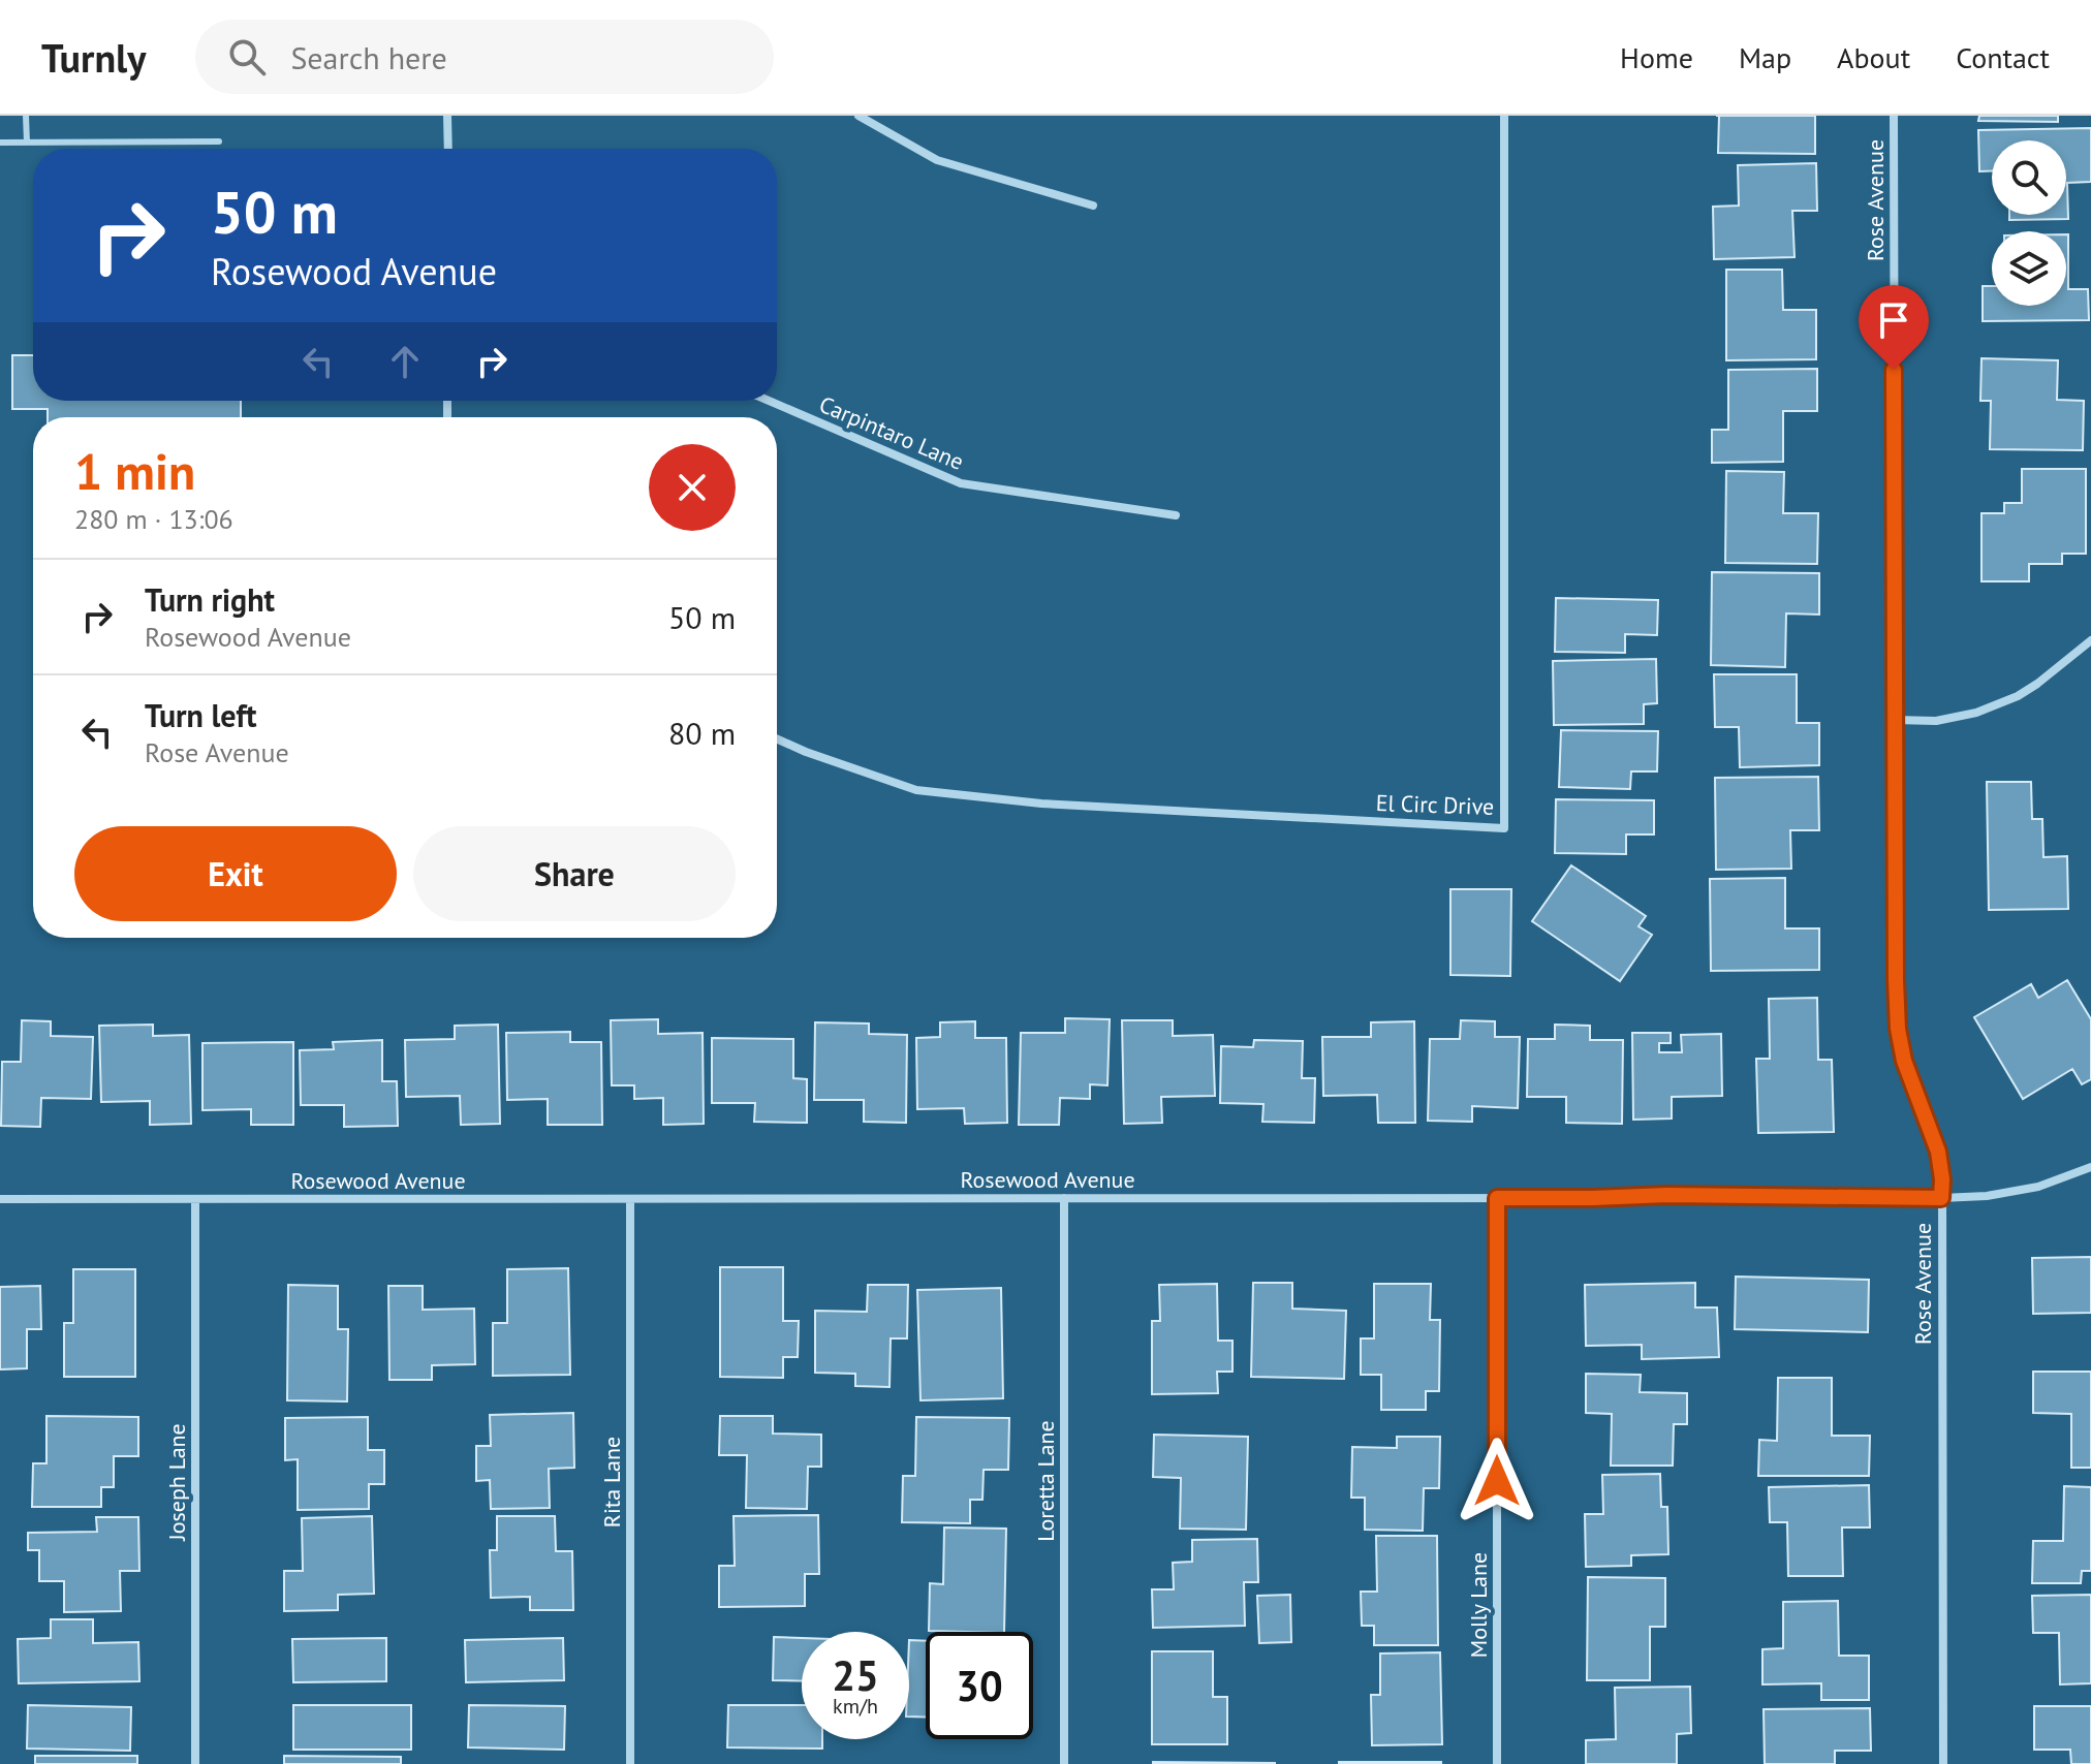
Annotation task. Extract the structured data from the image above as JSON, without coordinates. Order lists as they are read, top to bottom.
{
  "streets": {
    "street": [
      "Rose Avenue",
      "Carpintaro Lane",
      "El Circ Drive",
      "Rosewood Avenue",
      "Loretta Lane",
      "Joseph Lane",
      "Rita Lane",
      "Molly Lane"
    ]
  },
  "crossings": [
    ["Rose Avenue", "Rosewood Avenue"],
    ["Rosewood Avenue", "Loretta Lane"],
    ["Rosewood Avenue", "Joseph Lane"],
    ["Rosewood Avenue", "Rita Lane"],
    ["Rosewood Avenue", "Molly Lane"]
  ],
  "page": {
    "header": "Turnly",
    "search": "Search here",
    "nav": [
      "Home",
      "Map",
      "About",
      "Contact"
    ],
    "turn": ["50 m", "Rosewood Avenue"],
    "heading": ["1 min", "280 m · 13:06"],
    "list": [
      {
        "name": "Turn right",
        "note": "Rosewood Avenue",
        "value": "50 m"
      },
      {
        "name": "Turn left",
        "note": "Rose Avenue",
        "value": "80 m"
      }
    ],
    "buttons": ["Exit", "Share"],
    "speed": "25 km/h",
    "limit": "30"
  }
}
